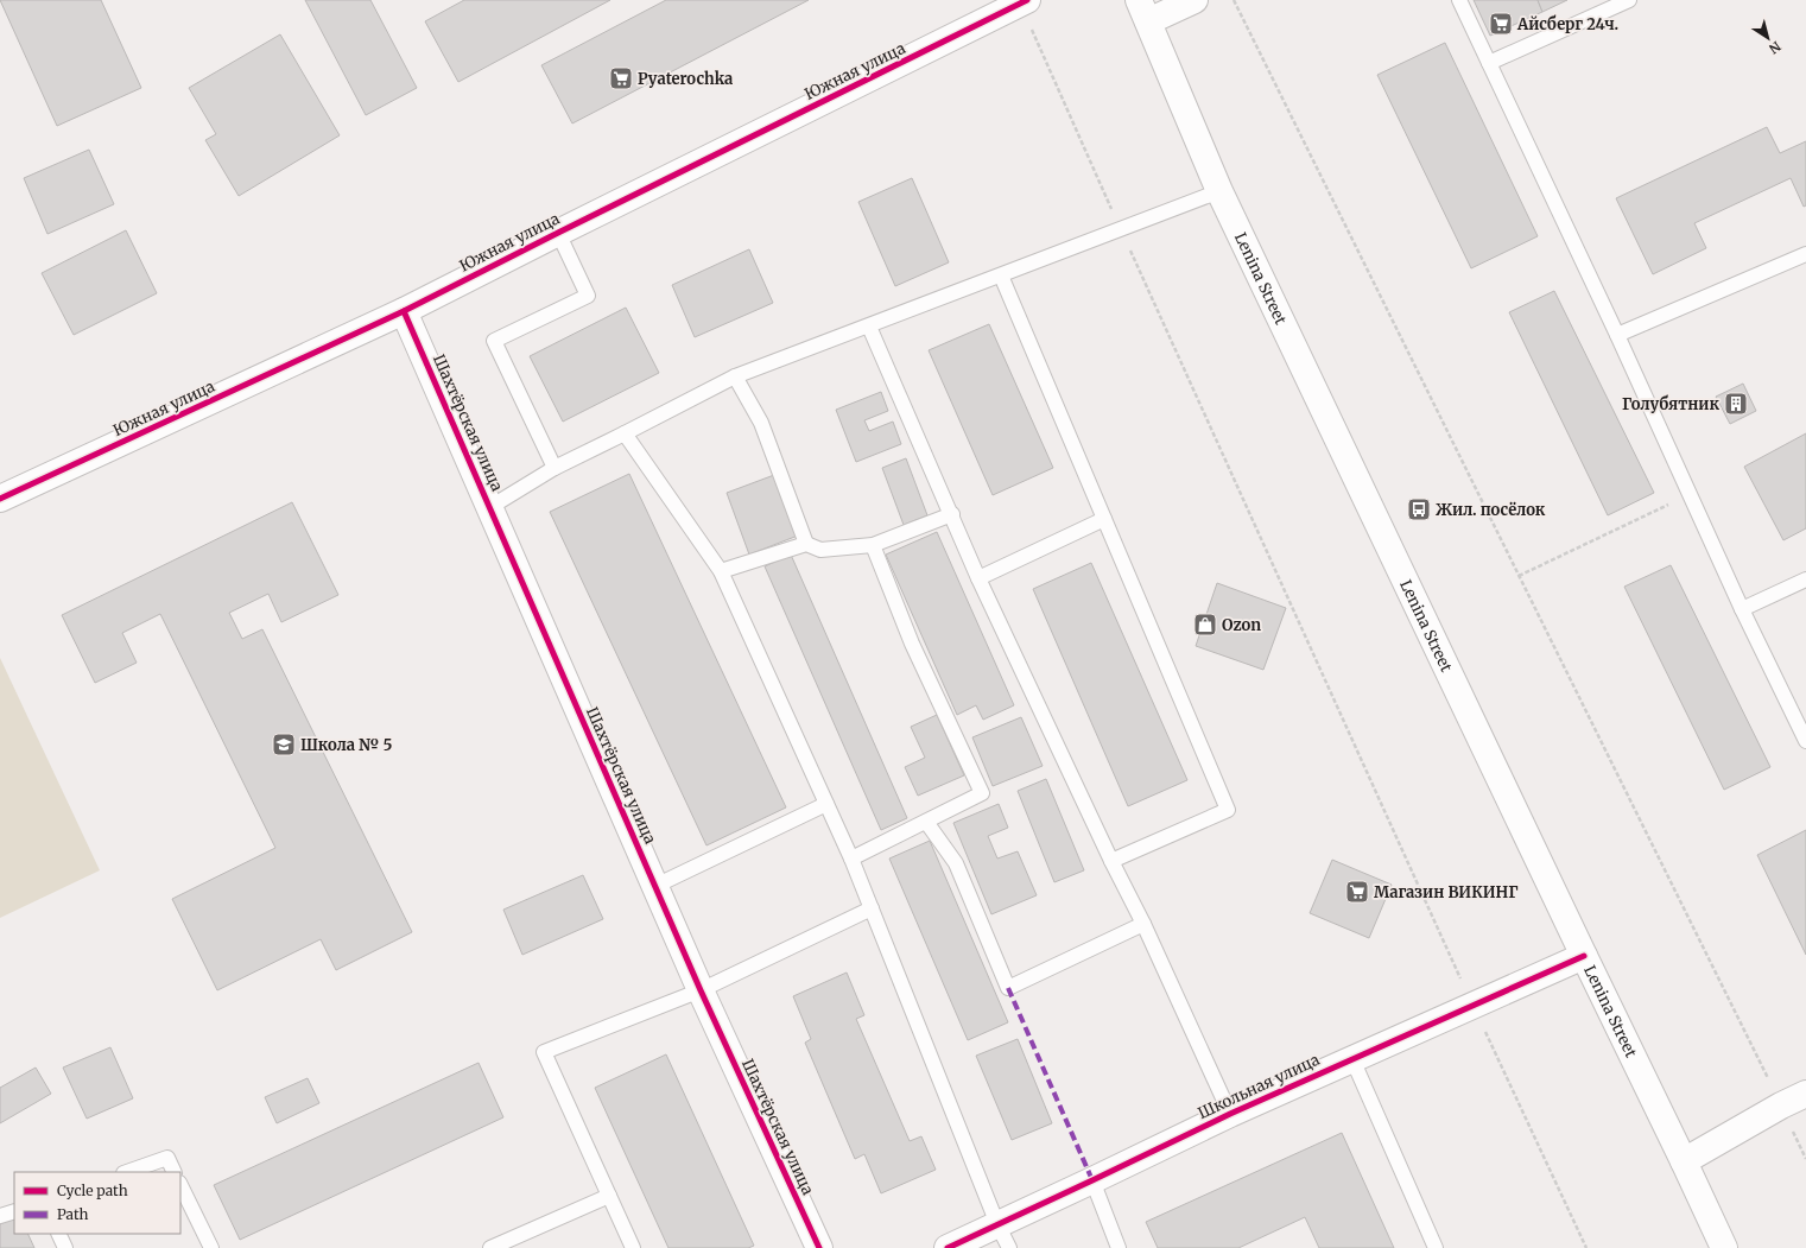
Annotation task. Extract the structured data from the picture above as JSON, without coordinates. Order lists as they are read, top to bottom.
{
  "streets": {
    "street": [
      "Южная улица",
      "Lenina Street",
      "Шахтёрская улица",
      "Школьная улица"
    ]
  },
  "crossings": [
    ["Южная улица", "Шахтёрская улица"],
    ["Lenina Street", "Школьная улица"]
  ],
  "places": {
    "supermarket": ["Айсберг 24ч.", "Pyaterochka", "Магазин ВИКИНГ"],
    "building": ["Голубятник"],
    "bus stop": ["Жил. посёлок"],
    "shop": ["Ozon"],
    "school or university": ["Школа № 5"]
  },
  "legend": ["Cycle path", "Path"],
  "north": "bottom right"
}
